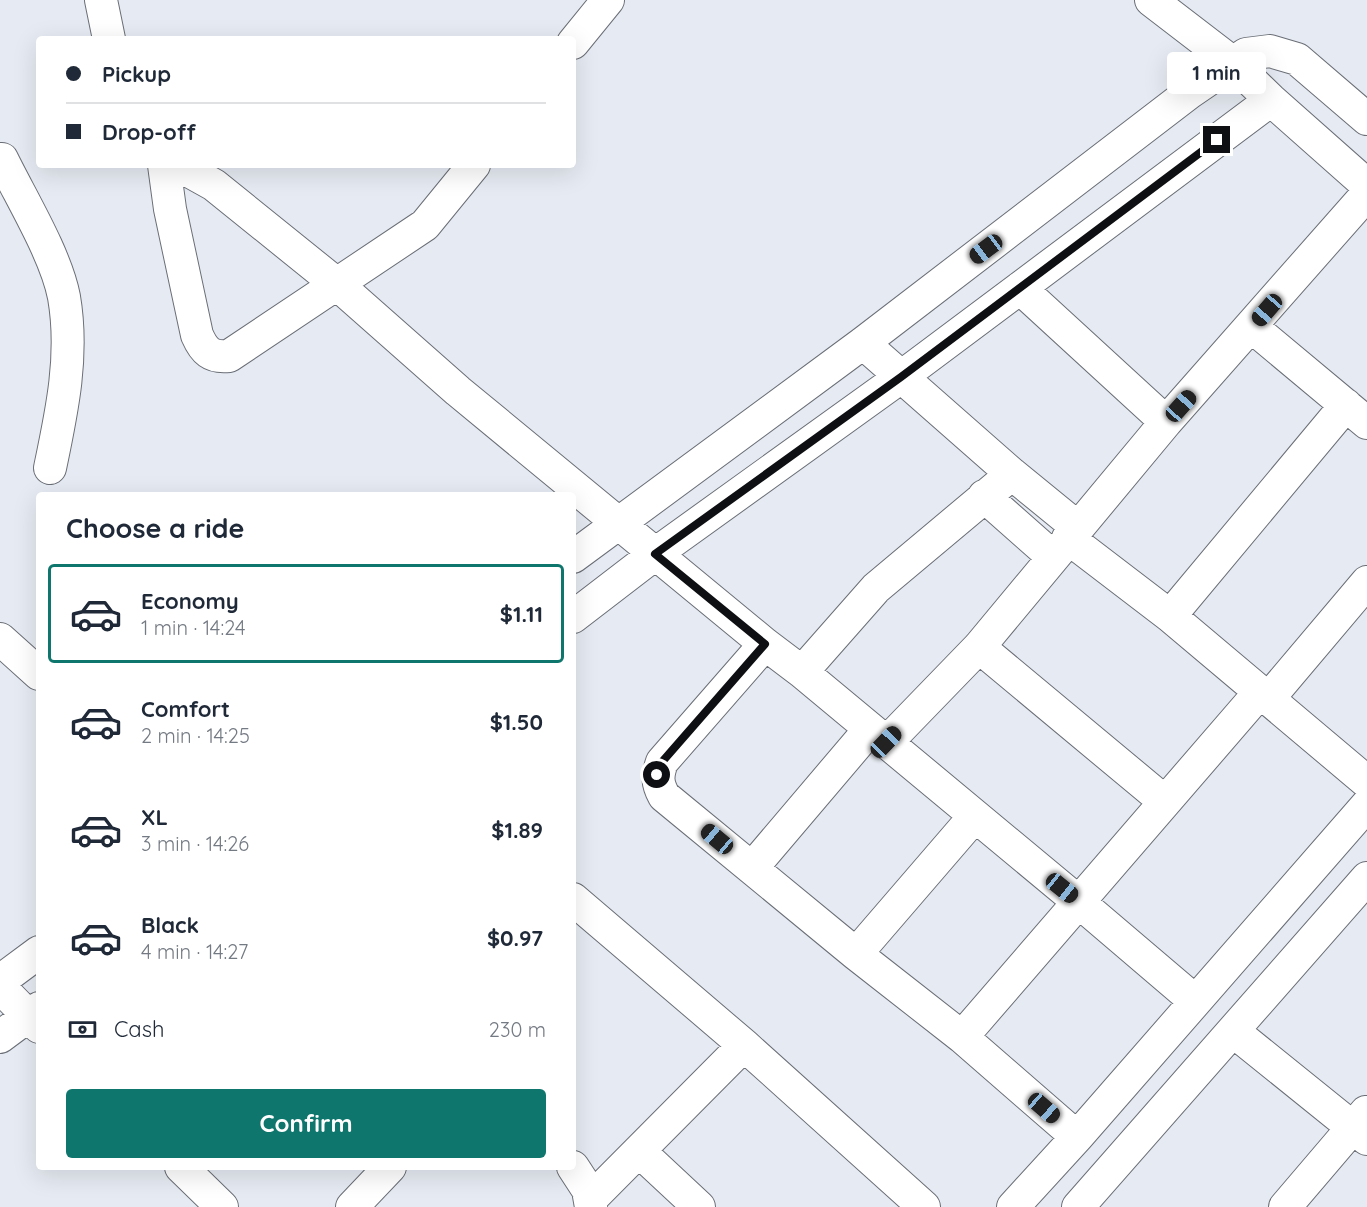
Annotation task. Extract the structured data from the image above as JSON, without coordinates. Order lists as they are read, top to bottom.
{
  "page": {
    "banner": ["Pickup", "Drop-off"],
    "bubble": "1 min",
    "heading": "Choose a ride",
    "list": [
      {
        "name": "Economy",
        "note": "1 min · 14:24",
        "value": "$1.11"
      },
      {
        "name": "Comfort",
        "note": "2 min · 14:25",
        "value": "$1.50"
      },
      {
        "name": "XL",
        "note": "3 min · 14:26",
        "value": "$1.89"
      },
      {
        "name": "Black",
        "note": "4 min · 14:27",
        "value": "$0.97"
      }
    ],
    "pay": ["Cash", "230 m"],
    "buttons": "Confirm"
  }
}
